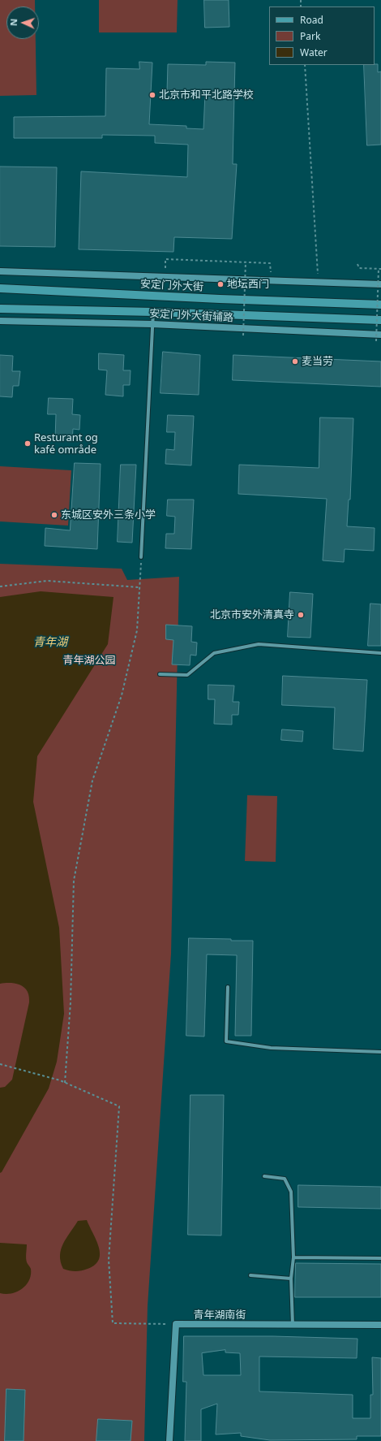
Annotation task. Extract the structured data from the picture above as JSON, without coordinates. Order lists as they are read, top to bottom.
{
  "streets": {
    "main road": ["安定门外大街"],
    "street": ["安定门外大街辅路", "青年湖南街"]
  },
  "water": ["青年湖"],
  "parks": ["青年湖公园"],
  "places": [
    "北京市和平北路学校",
    "地坛西门",
    "麦当劳",
    "Resturant og kafé område",
    "东城区安外三条小学",
    "北京市安外清真寺"
  ],
  "legend": ["Road", "Park", "Water"],
  "north": "left"
}
